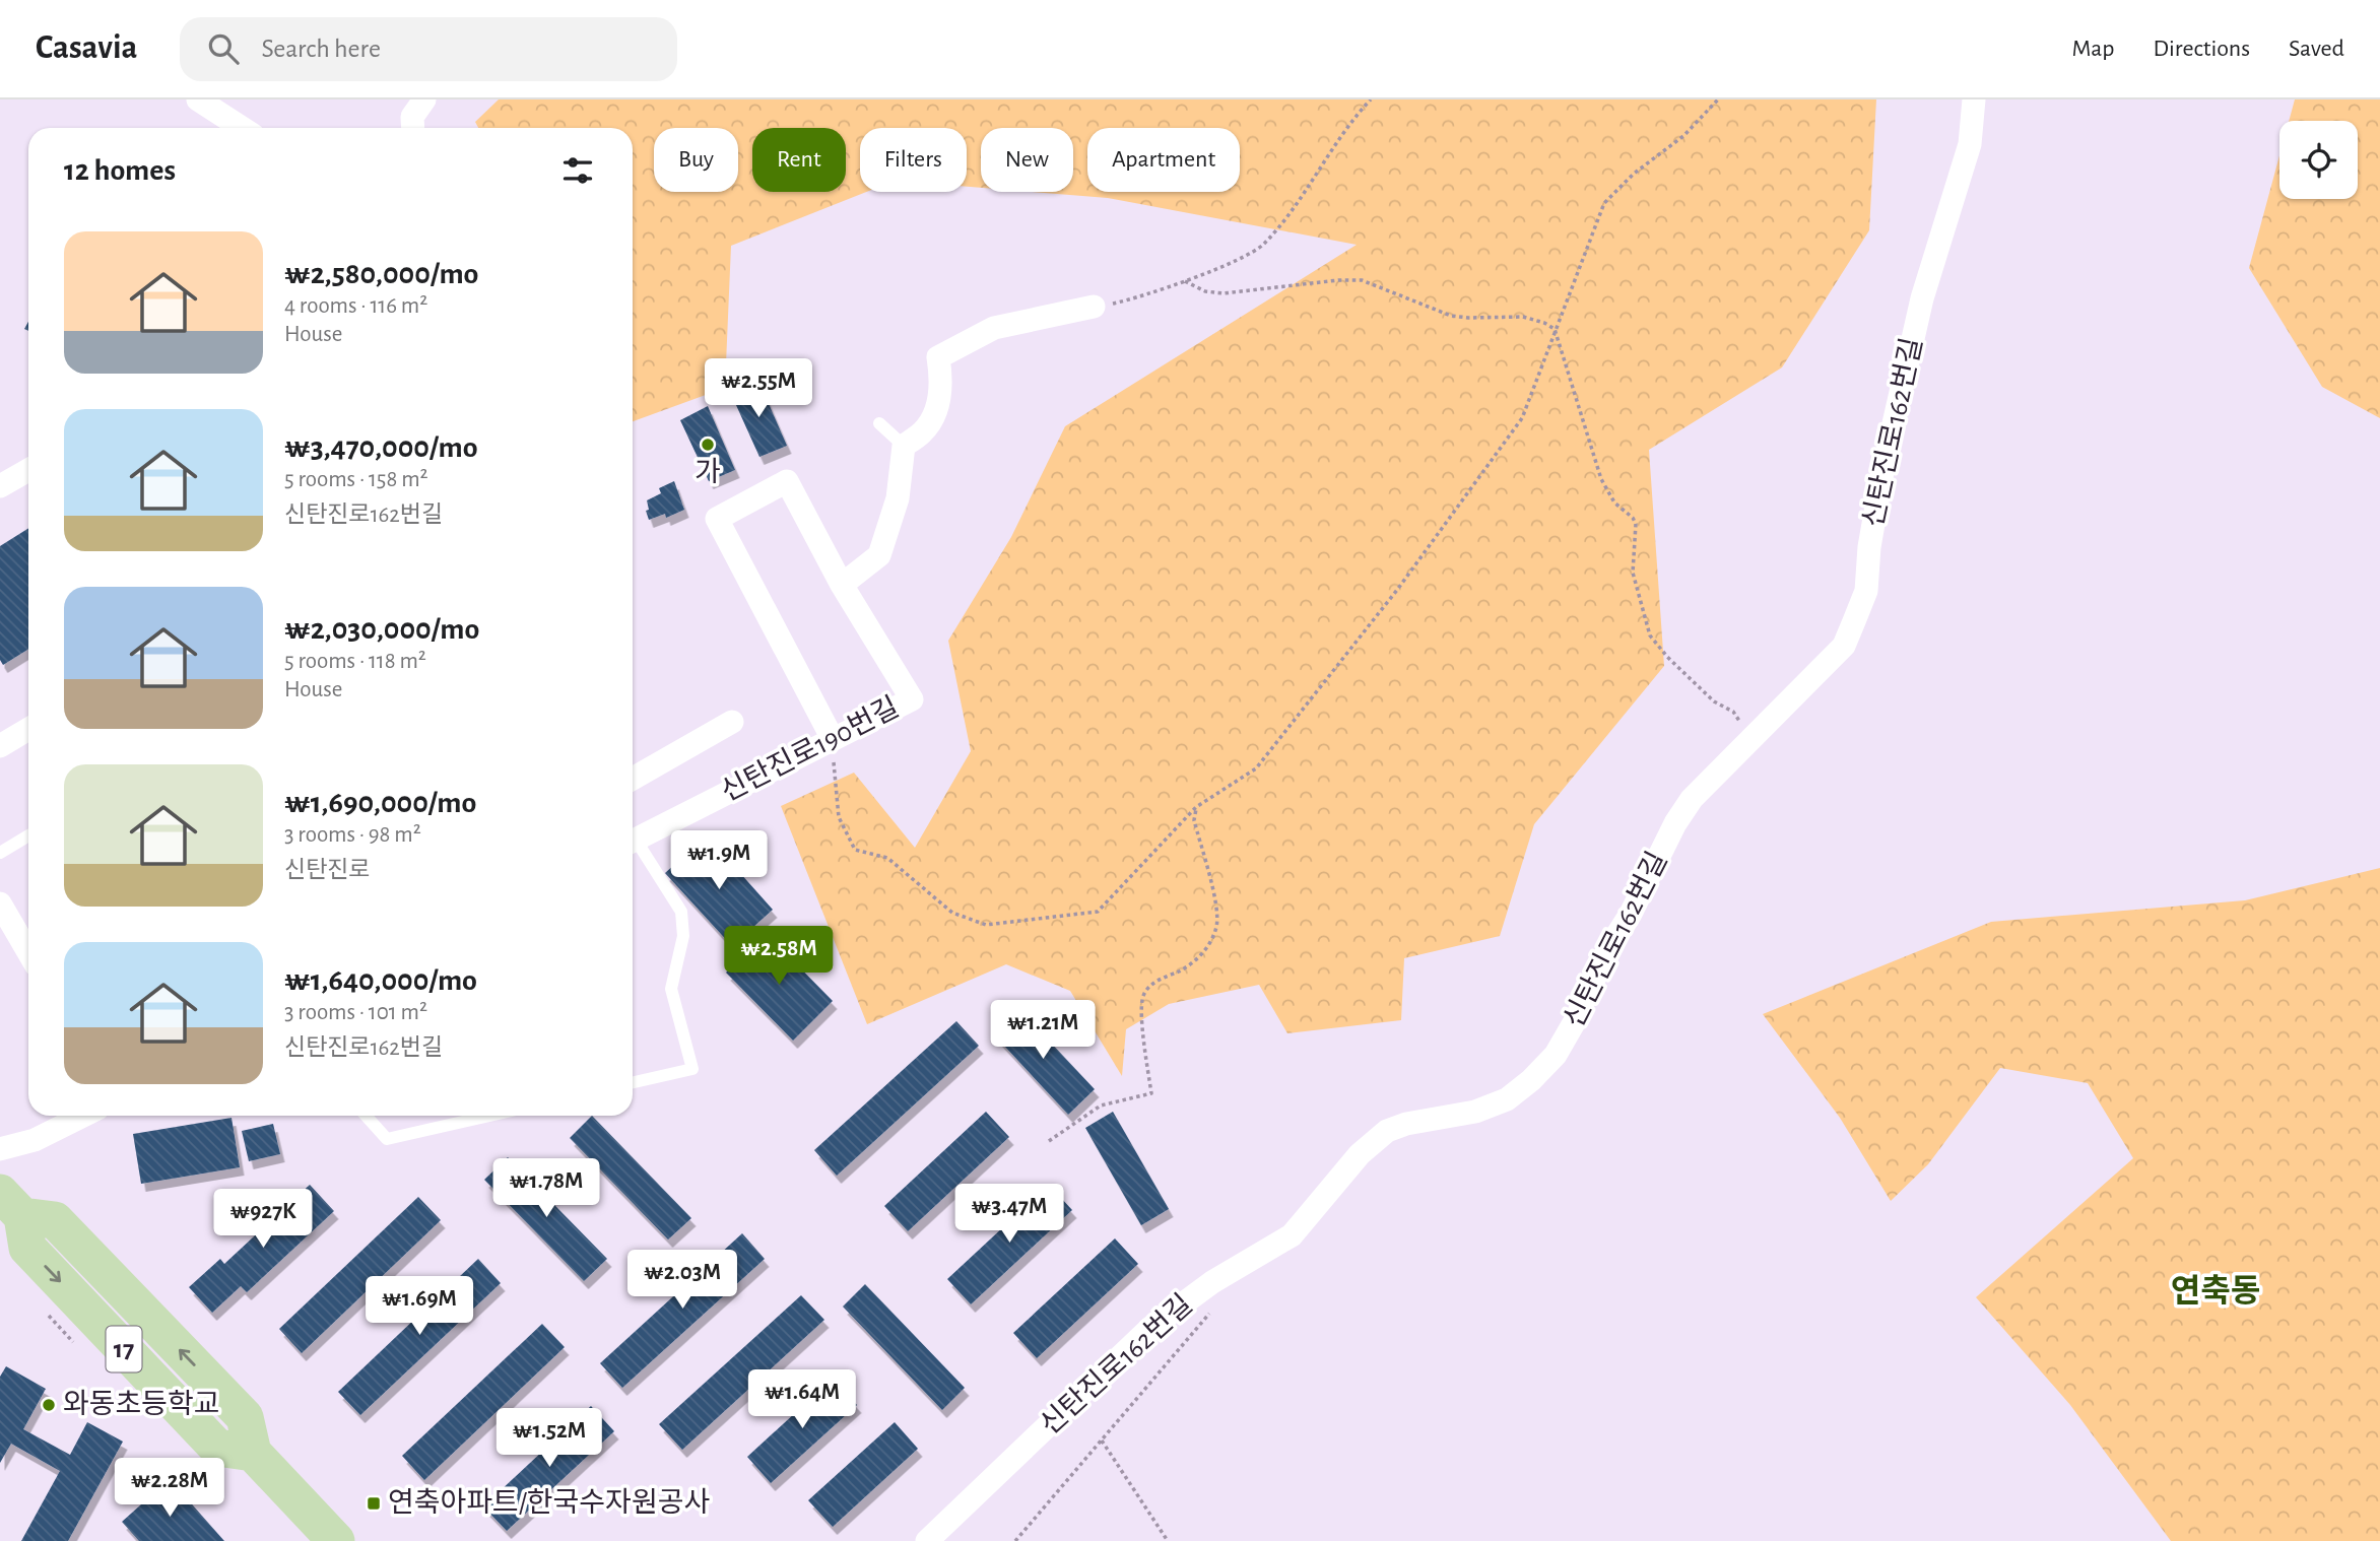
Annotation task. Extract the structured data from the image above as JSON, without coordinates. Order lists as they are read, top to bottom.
{
  "streets": {
    "main road": ["17"],
    "street": ["신탄진로162번길", "신탄진로190번길"]
  },
  "districts": ["연축동"],
  "places": {
    "other": ["가", "와동초등학교"],
    "transit": ["연축아파트/한국수자원공사"]
  },
  "page": {
    "header": "Casavia",
    "search": "Search here",
    "nav": ["Map", "Directions", "Saved"],
    "chip": [
      "Buy",
      "Rent",
      "Filters",
      "New",
      "Apartment"
    ],
    "heading": "12 homes",
    "list": [
      {
        "name": "₩2,580,000/mo",
        "note": "4 rooms · 116 m² · House"
      },
      {
        "name": "₩3,470,000/mo",
        "note": "5 rooms · 158 m² · 신탄진로162번길"
      },
      {
        "name": "₩2,030,000/mo",
        "note": "5 rooms · 118 m² · House"
      },
      {
        "name": "₩1,690,000/mo",
        "note": "3 rooms · 98 m² · 신탄진로"
      },
      {
        "name": "₩1,640,000/mo",
        "note": "3 rooms · 101 m² · 신탄진로162번길"
      }
    ],
    "price": [
      "₩2.55M",
      "₩1.9M",
      "₩2.58M",
      "₩1.21M",
      "₩1.78M",
      "₩3.47M",
      "₩927K",
      "₩2.03M",
      "₩1.69M",
      "₩1.64M",
      "₩1.52M",
      "₩2.28M"
    ]
  }
}
